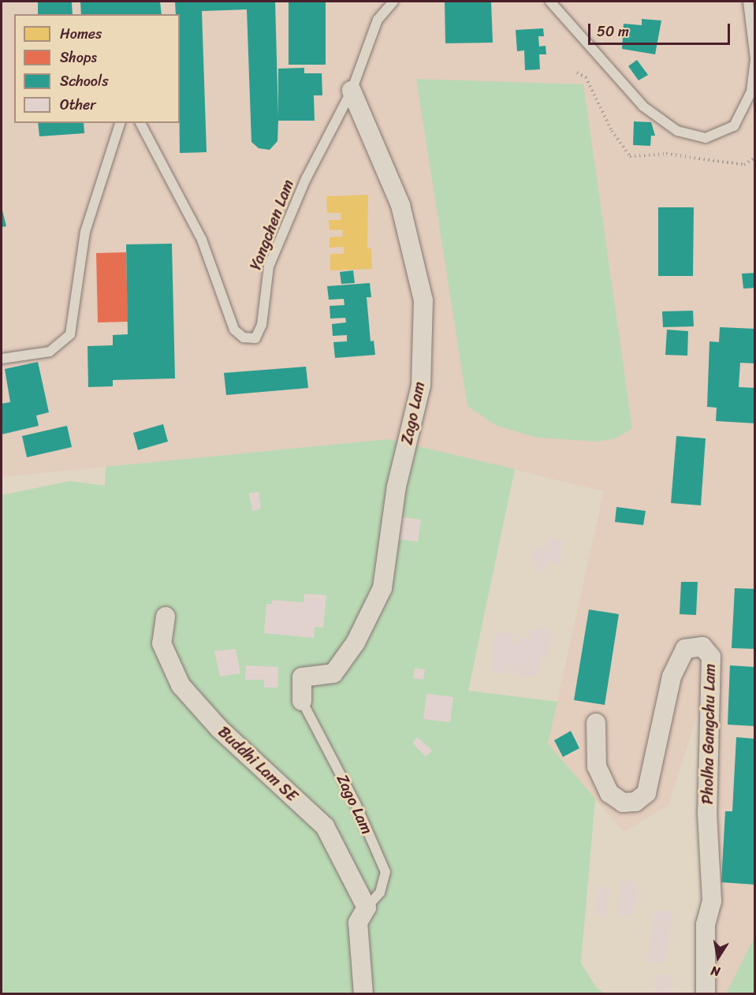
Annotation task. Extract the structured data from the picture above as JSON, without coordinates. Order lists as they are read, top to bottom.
{
  "streets": {
    "street": ["Zago Lam", "Pholha Gangchu Lam", "Buddhi Lam SE"],
    "lane": ["Yangchen Lam"]
  },
  "crossings": [
    ["Yangchen Lam", "Zago Lam"],
    ["Zago Lam", "Buddhi Lam SE"]
  ],
  "legend": [
    "Homes",
    "Shops",
    "Schools",
    "Other"
  ],
  "scale_bar": "50 m",
  "north": "bottom"
}
